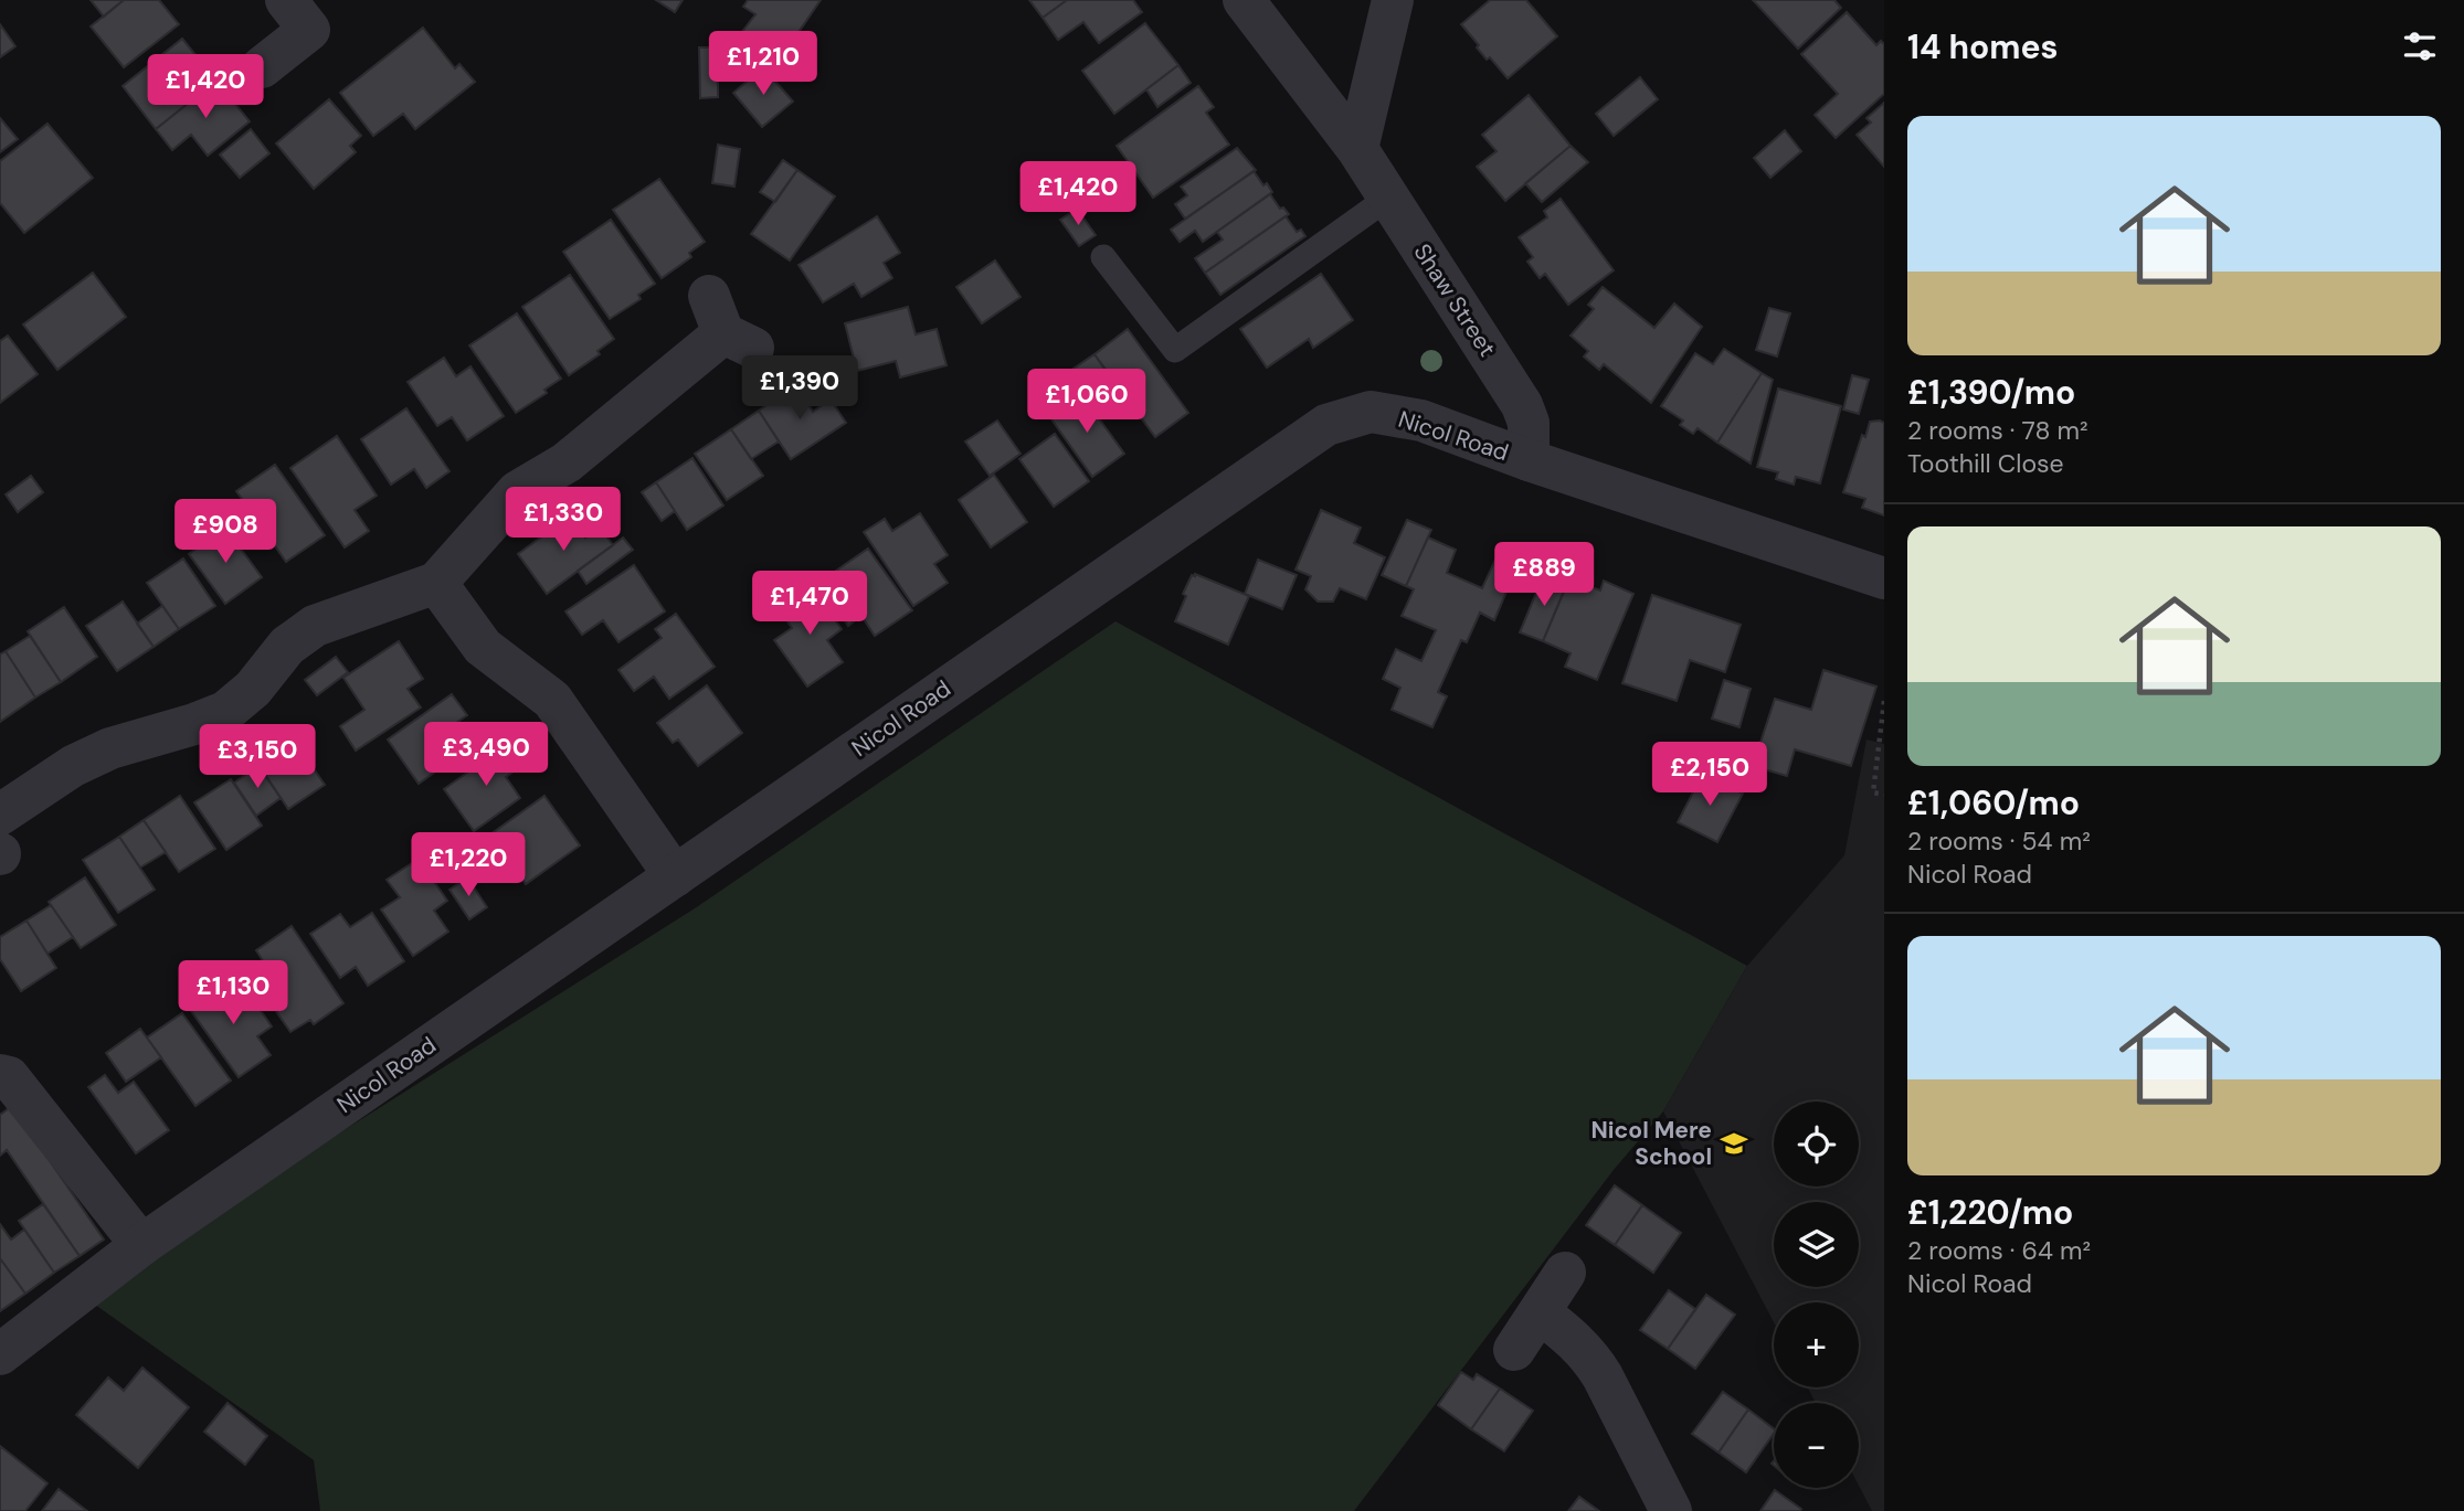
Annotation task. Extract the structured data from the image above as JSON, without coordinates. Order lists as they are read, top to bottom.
{
  "streets": {
    "street": ["Shaw Street", "Nicol Road"]
  },
  "crossings": [
    ["Shaw Street", "Nicol Road"]
  ],
  "places": {
    "school or university": ["Nicol Mere School"]
  },
  "page": {
    "heading": "14 homes",
    "price": [
      "£1,210",
      "£1,420",
      "£1,420",
      "£1,390",
      "£1,060",
      "£1,330",
      "£908",
      "£889",
      "£1,470",
      "£3,490",
      "£3,150",
      "£2,150",
      "£1,220",
      "£1,130"
    ],
    "list": [
      {
        "name": "£1,390/mo",
        "note": "2 rooms · 78 m² · Toothill Close"
      },
      {
        "name": "£1,060/mo",
        "note": "2 rooms · 54 m² · Nicol Road"
      },
      {
        "name": "£1,220/mo",
        "note": "2 rooms · 64 m² · Nicol Road"
      }
    ],
    "map_buttons": ["+", "−"]
  }
}
